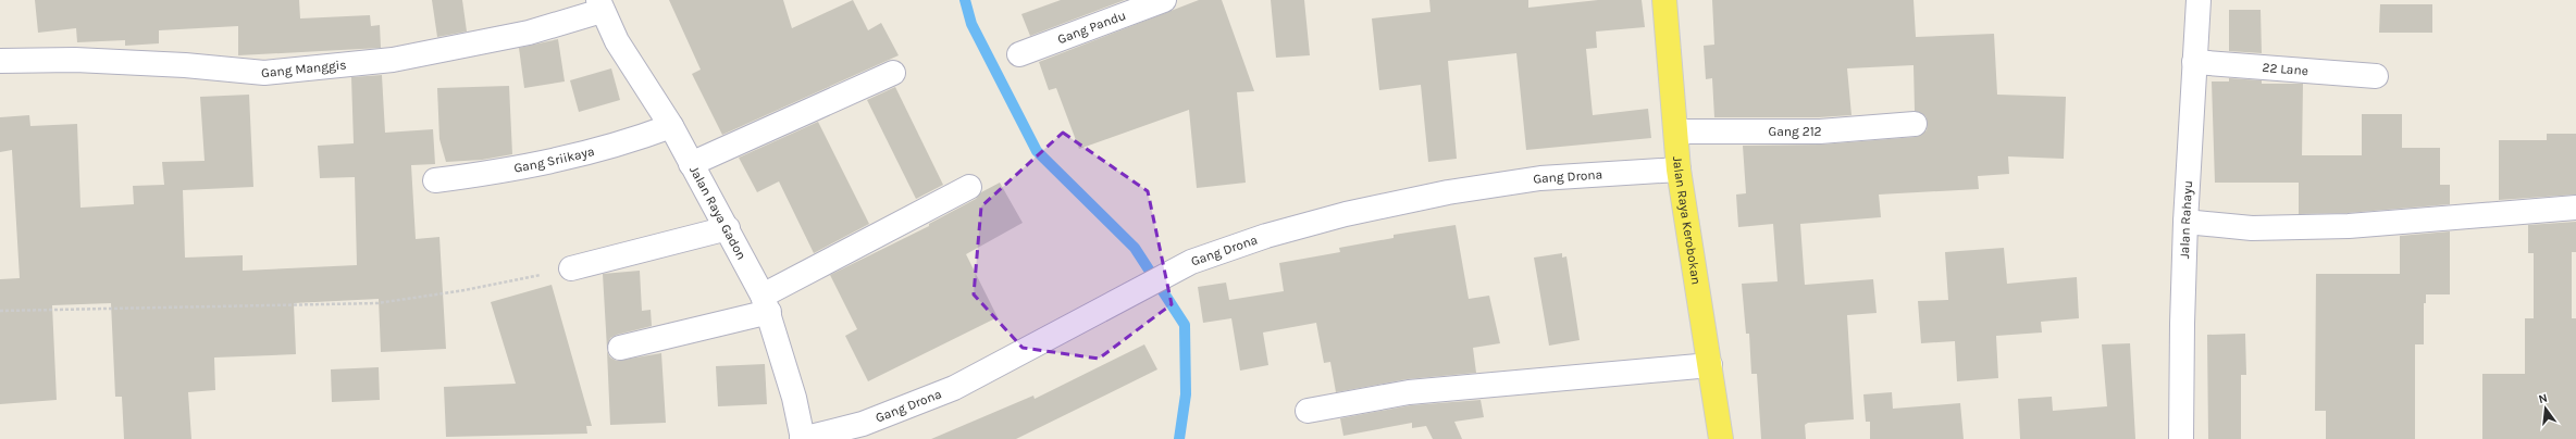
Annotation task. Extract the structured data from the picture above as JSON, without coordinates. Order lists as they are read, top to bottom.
{
  "streets": {
    "main road": ["Jalan Raya Kerobokan"],
    "street": [
      "Gang Pandu",
      "Gang Manggis",
      "22 Lane",
      "Gang 212",
      "Gang Sriikaya",
      "Gang Drona",
      "Jalan Raya Gadon",
      "Jalan Rahayu"
    ]
  },
  "crossings": [
    ["Gang Manggis", "Jalan Raya Gadon"],
    ["22 Lane", "Jalan Rahayu"],
    ["Gang 212", "Jalan Raya Kerobokan"],
    ["Gang Sriikaya", "Jalan Raya Gadon"],
    ["Gang Drona", "Jalan Raya Gadon"],
    ["Gang Drona", "Jalan Raya Kerobokan"]
  ],
  "north": "top"
}
